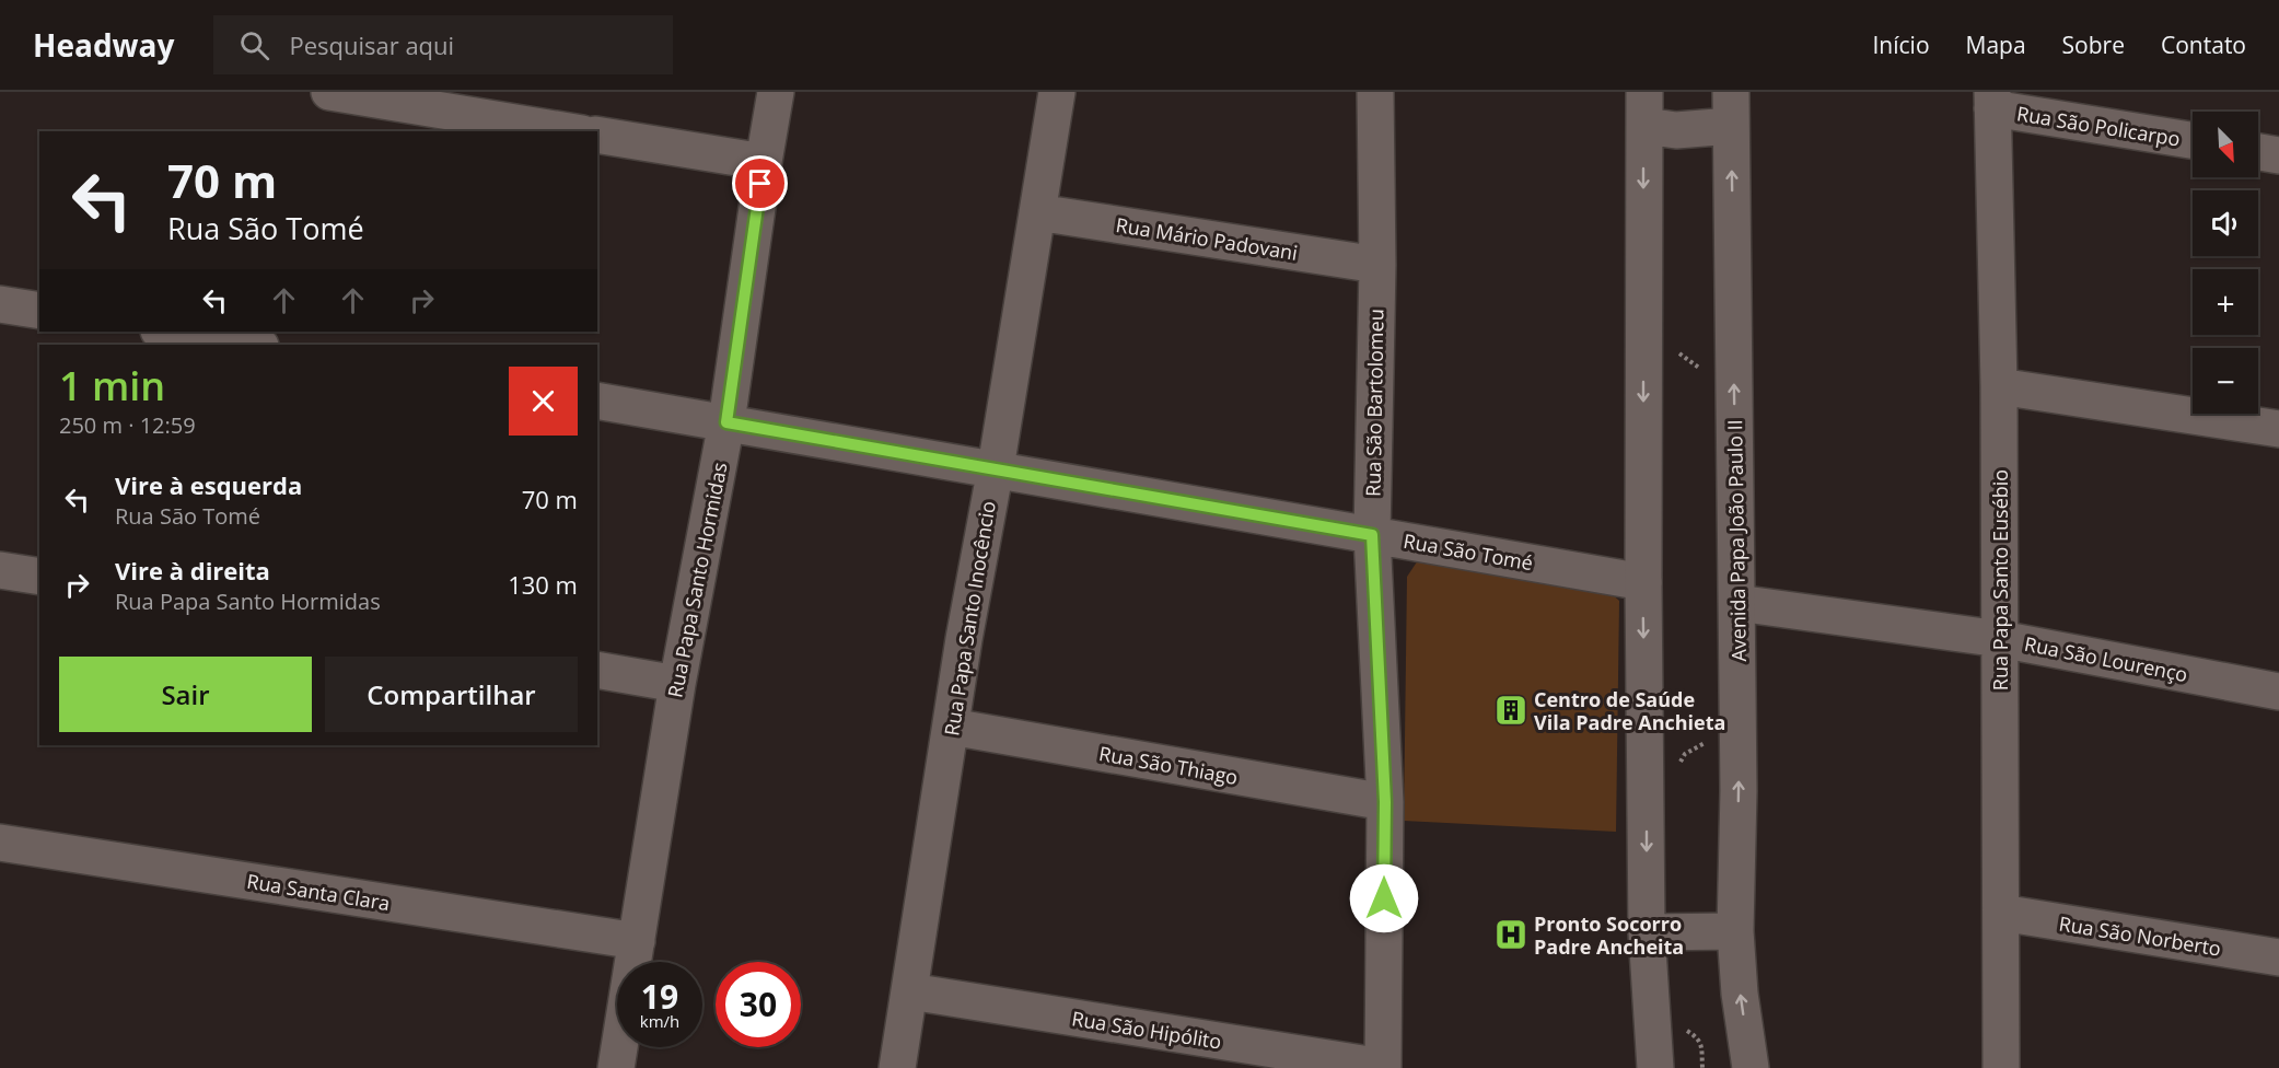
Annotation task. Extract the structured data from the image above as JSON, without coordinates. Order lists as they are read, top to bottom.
{
  "streets": {
    "street": [
      "Rua São Policarpo",
      "Rua Mário Padovani",
      "Rua São Bartolomeu",
      "Avenida Papa João Paulo II",
      "Rua São Tomé",
      "Rua Papa Santo Hormidas",
      "Rua Papa Santo Eusébio",
      "Rua Papa Santo Inocêncio",
      "Rua São Lourenço",
      "Rua São Thiago",
      "Rua Santa Clara",
      "Rua São Norberto",
      "Rua São Hipólito"
    ]
  },
  "crossings": [
    ["Rua São Policarpo", "Rua Papa Santo Eusébio"],
    ["Rua Mário Padovani", "Rua São Bartolomeu"],
    ["Rua Mário Padovani", "Rua Papa Santo Inocêncio"],
    ["Rua São Bartolomeu", "Rua São Tomé"],
    ["Rua São Bartolomeu", "Rua São Thiago"],
    ["Rua São Bartolomeu", "Rua São Hipólito"],
    ["Avenida Papa João Paulo II", "Rua São Lourenço"],
    ["Rua São Tomé", "Rua Papa Santo Hormidas"],
    ["Rua São Tomé", "Rua Papa Santo Inocêncio"],
    ["Rua Papa Santo Hormidas", "Rua Santa Clara"],
    ["Rua Papa Santo Eusébio", "Rua São Lourenço"],
    ["Rua Papa Santo Eusébio", "Rua São Norberto"],
    ["Rua Papa Santo Inocêncio", "Rua São Thiago"],
    ["Rua Papa Santo Inocêncio", "Rua São Hipólito"]
  ],
  "places": {
    "building": ["Centro de Saúde Vila Padre Anchieta"],
    "hospital": ["Pronto Socorro Padre Ancheita"]
  },
  "north": "bottom right",
  "page": {
    "header": "Headway",
    "search": "Pesquisar aqui",
    "nav": [
      "Início",
      "Mapa",
      "Sobre",
      "Contato"
    ],
    "map_buttons": ["+", "−"],
    "turn": ["70 m", "Rua São Tomé"],
    "heading": ["1 min", "250 m · 12:59"],
    "list": [
      {
        "name": "Vire à esquerda",
        "note": "Rua São Tomé",
        "value": "70 m"
      },
      {
        "name": "Vire à direita",
        "note": "Rua Papa Santo Hormidas",
        "value": "130 m"
      }
    ],
    "buttons": ["Sair", "Compartilhar"],
    "speed": "19 km/h",
    "limit": "30"
  }
}
